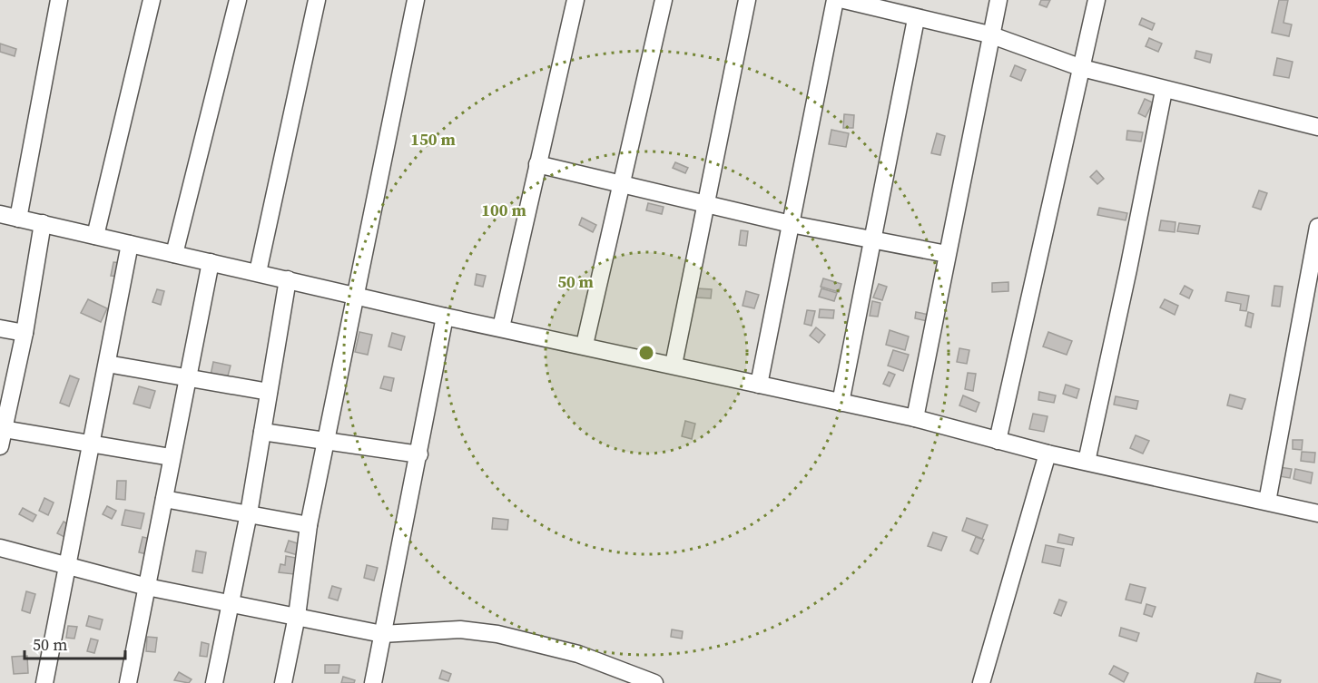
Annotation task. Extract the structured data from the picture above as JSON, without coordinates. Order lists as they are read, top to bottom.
{
  "scale_bar": "50 m",
  "rings": ["150 m", "100 m", "50 m"]
}
